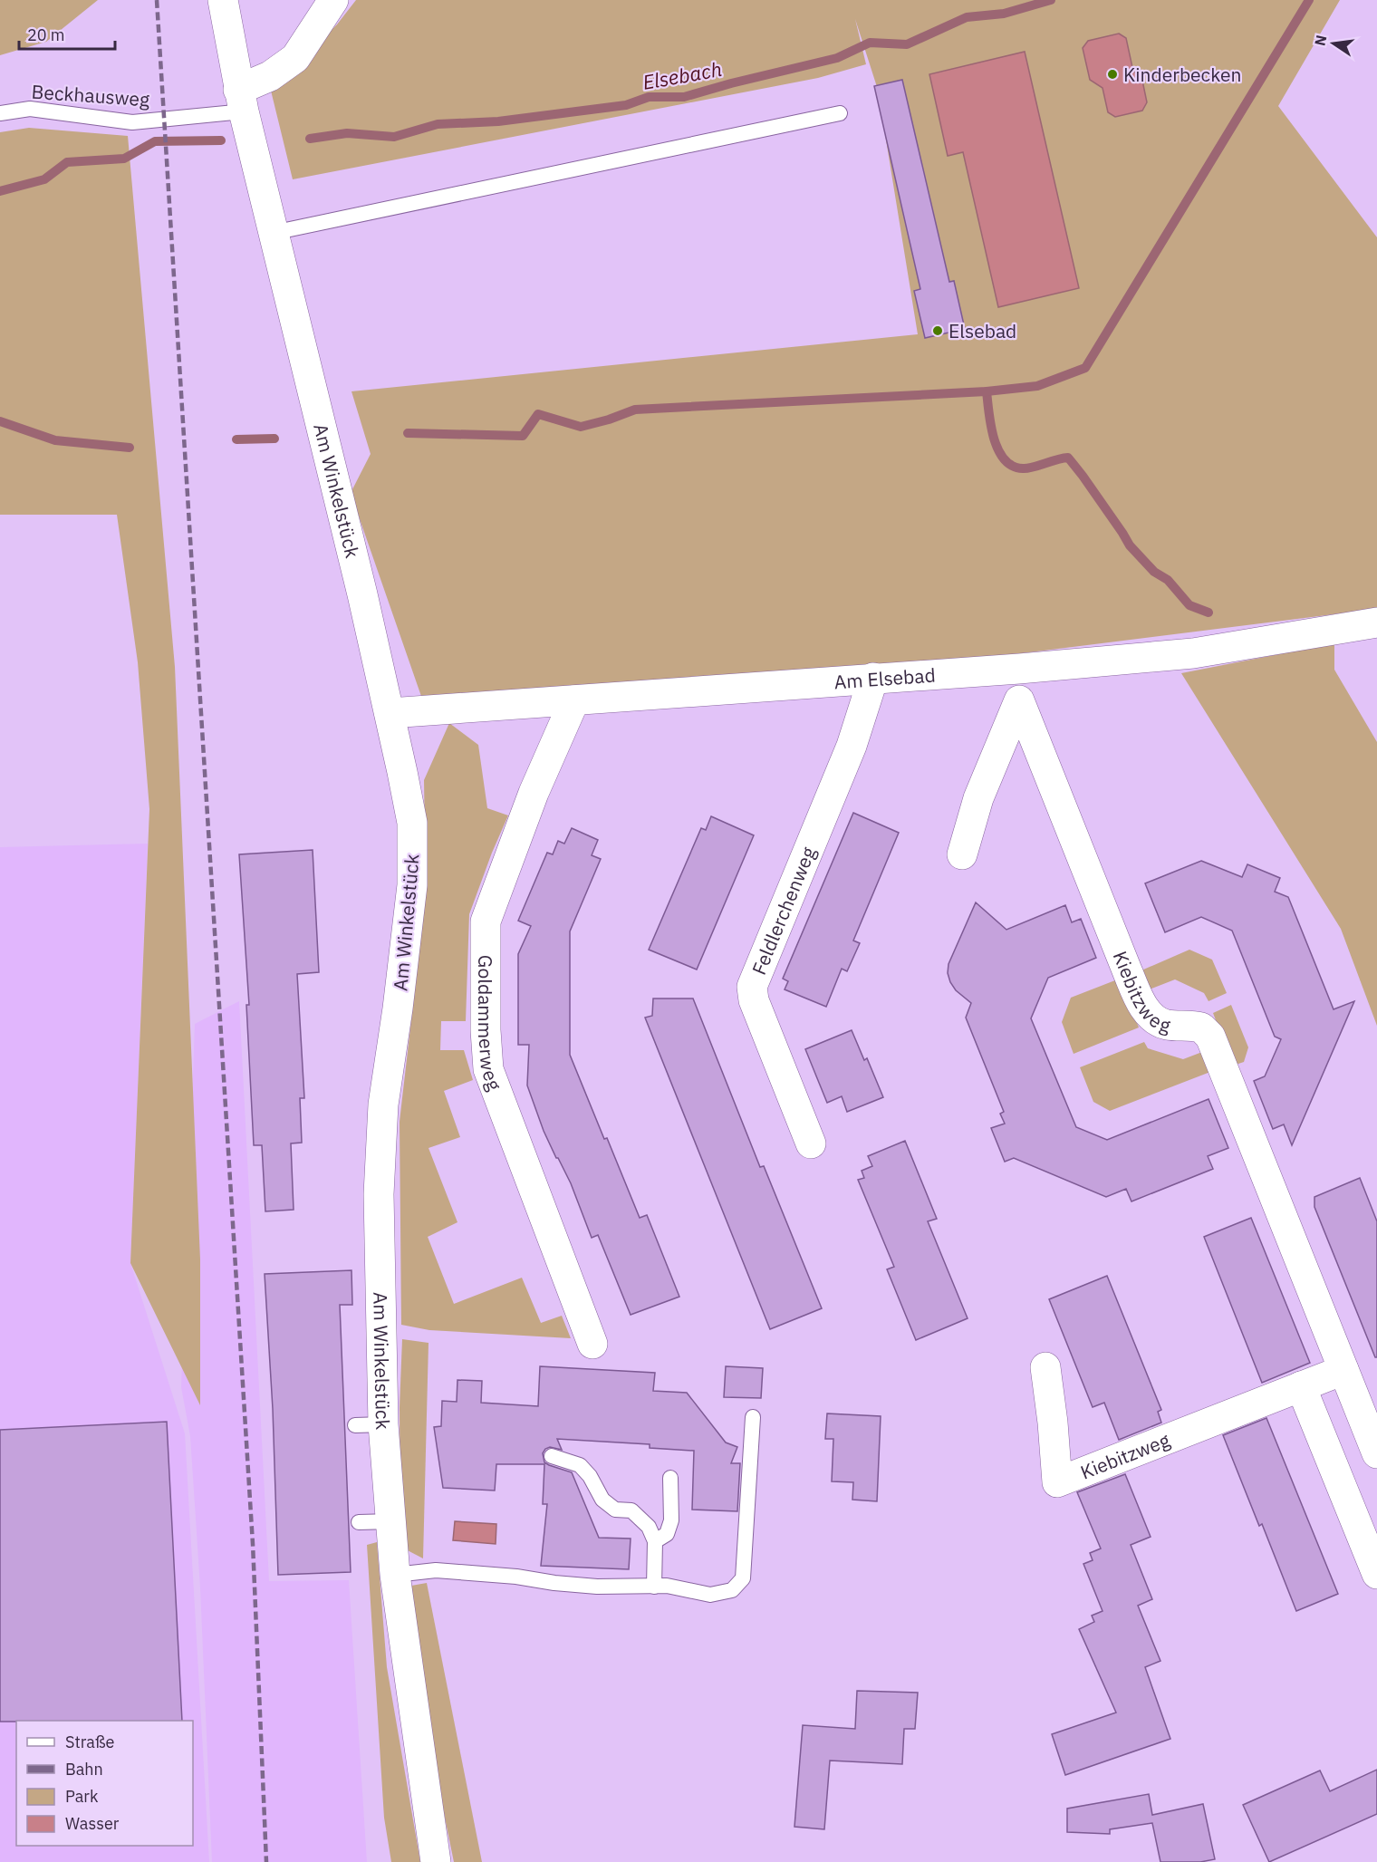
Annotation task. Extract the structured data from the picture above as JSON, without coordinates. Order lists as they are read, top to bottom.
{
  "streets": {
    "street": [
      "Am Winkelstück",
      "Am Elsebad",
      "Feldlerchenweg",
      "Kiebitzweg",
      "Goldammerweg"
    ],
    "lane": ["Beckhausweg"]
  },
  "crossings": [
    ["Beckhausweg", "Am Winkelstück"],
    ["Am Winkelstück", "Am Elsebad"],
    ["Am Elsebad", "Feldlerchenweg"],
    ["Am Elsebad", "Kiebitzweg"],
    ["Am Elsebad", "Goldammerweg"]
  ],
  "water": ["Elsebach"],
  "places": ["Kinderbecken", "Elsebad"],
  "legend": [
    "Straße",
    "Bahn",
    "Park",
    "Wasser"
  ],
  "scale_bar": "20 m",
  "north": "left"
}
